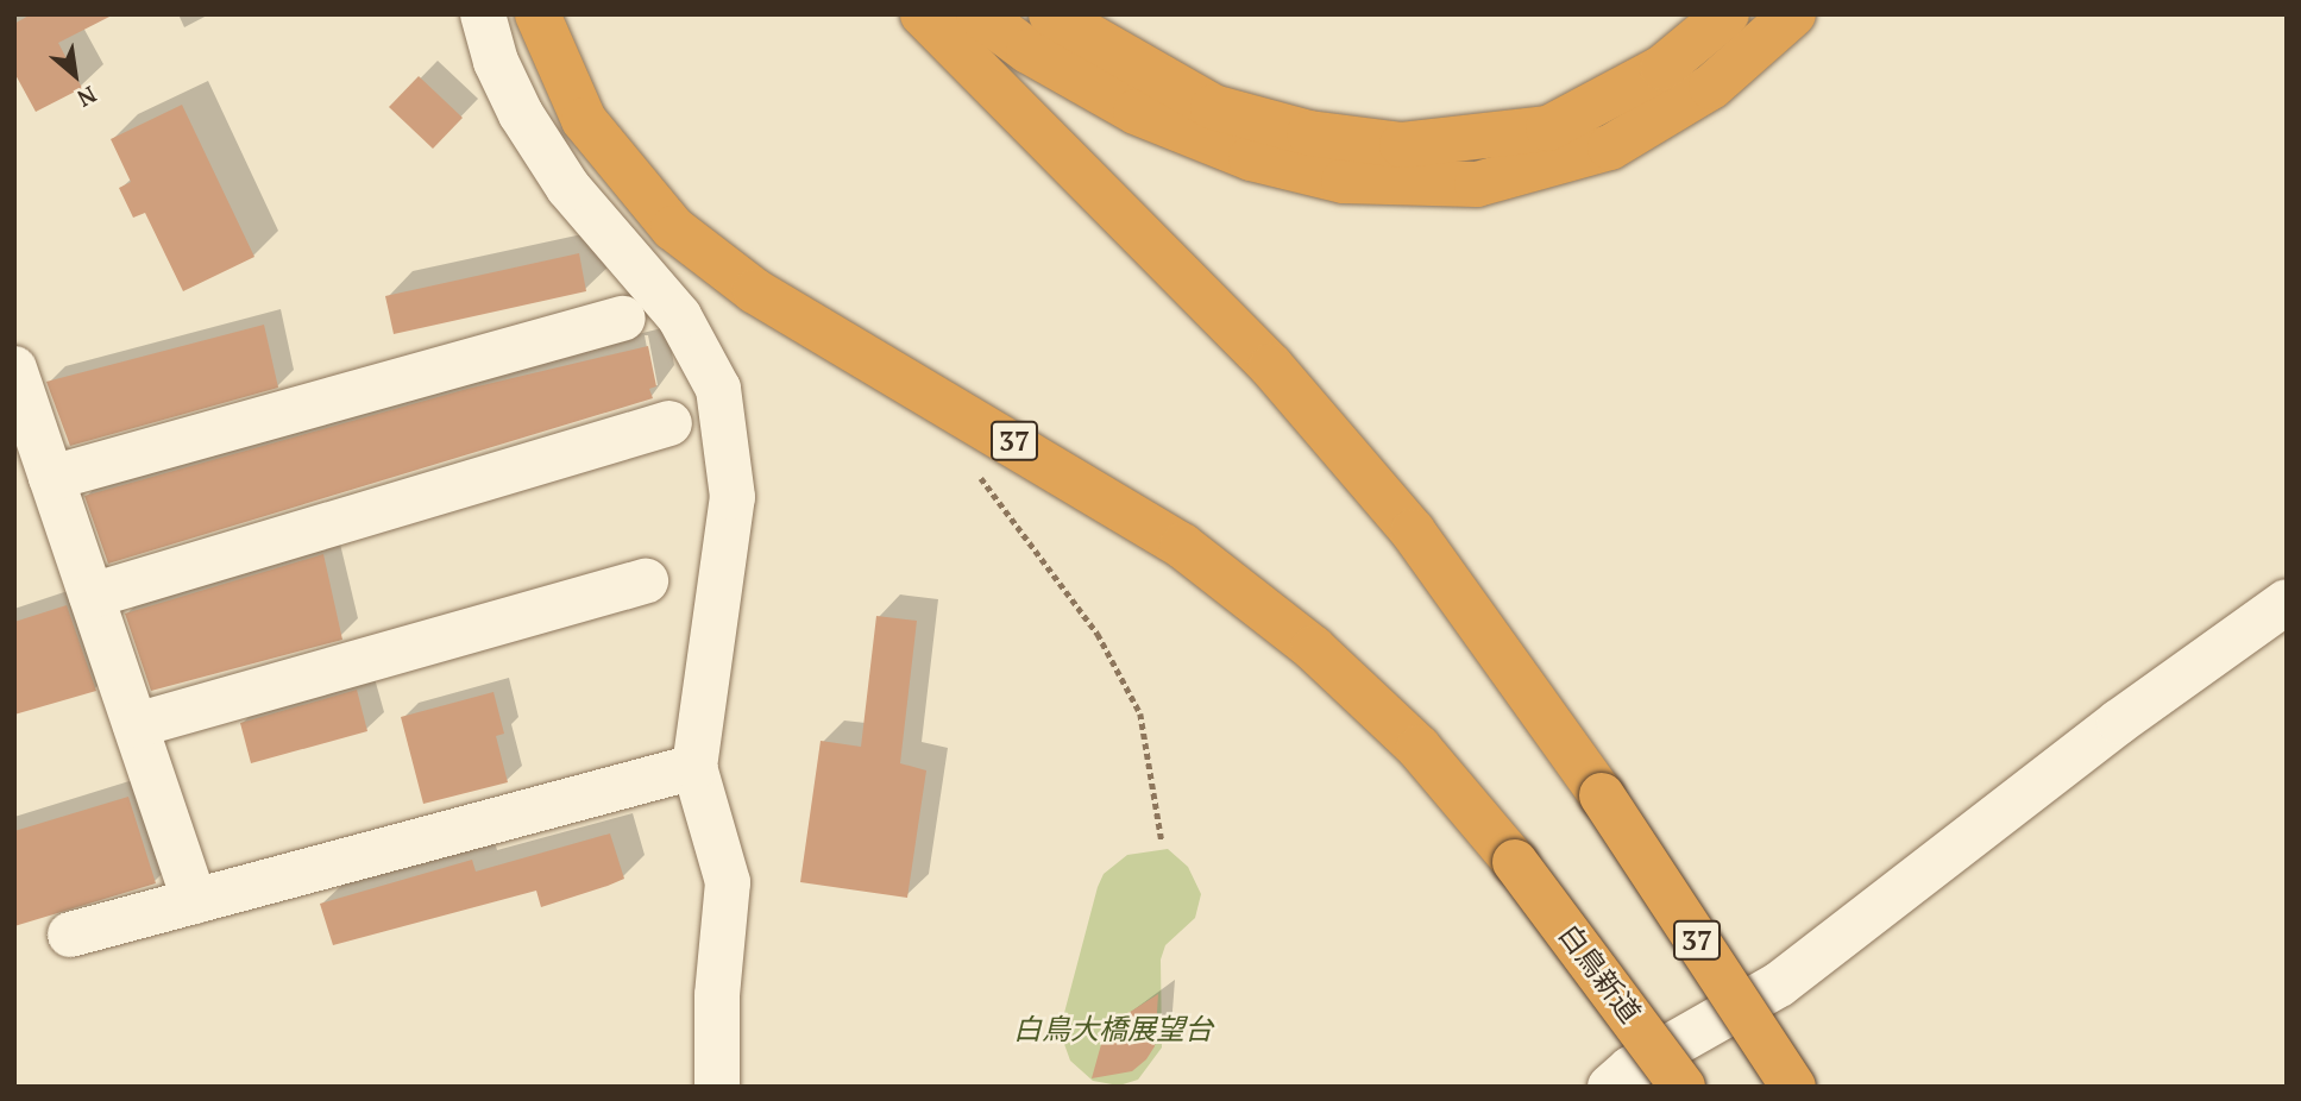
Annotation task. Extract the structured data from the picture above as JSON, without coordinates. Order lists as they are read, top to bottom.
{
  "streets": {
    "highway": ["37", "白鳥新道"]
  },
  "parks": ["白鳥大橋展望台"],
  "north": "bottom right"
}
